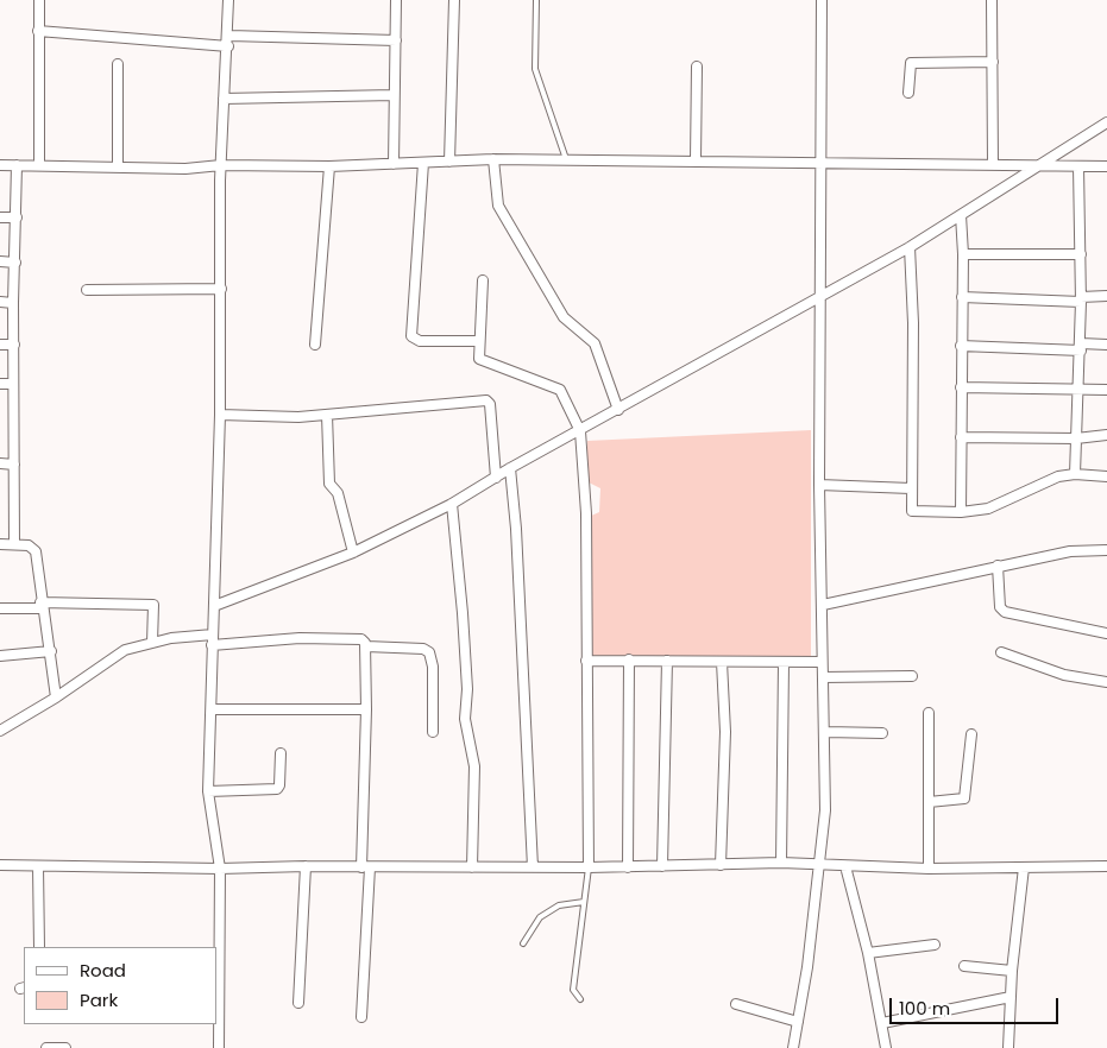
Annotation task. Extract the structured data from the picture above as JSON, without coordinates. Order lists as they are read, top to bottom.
{
  "legend": ["Road", "Park"],
  "scale_bar": "100 m"
}
